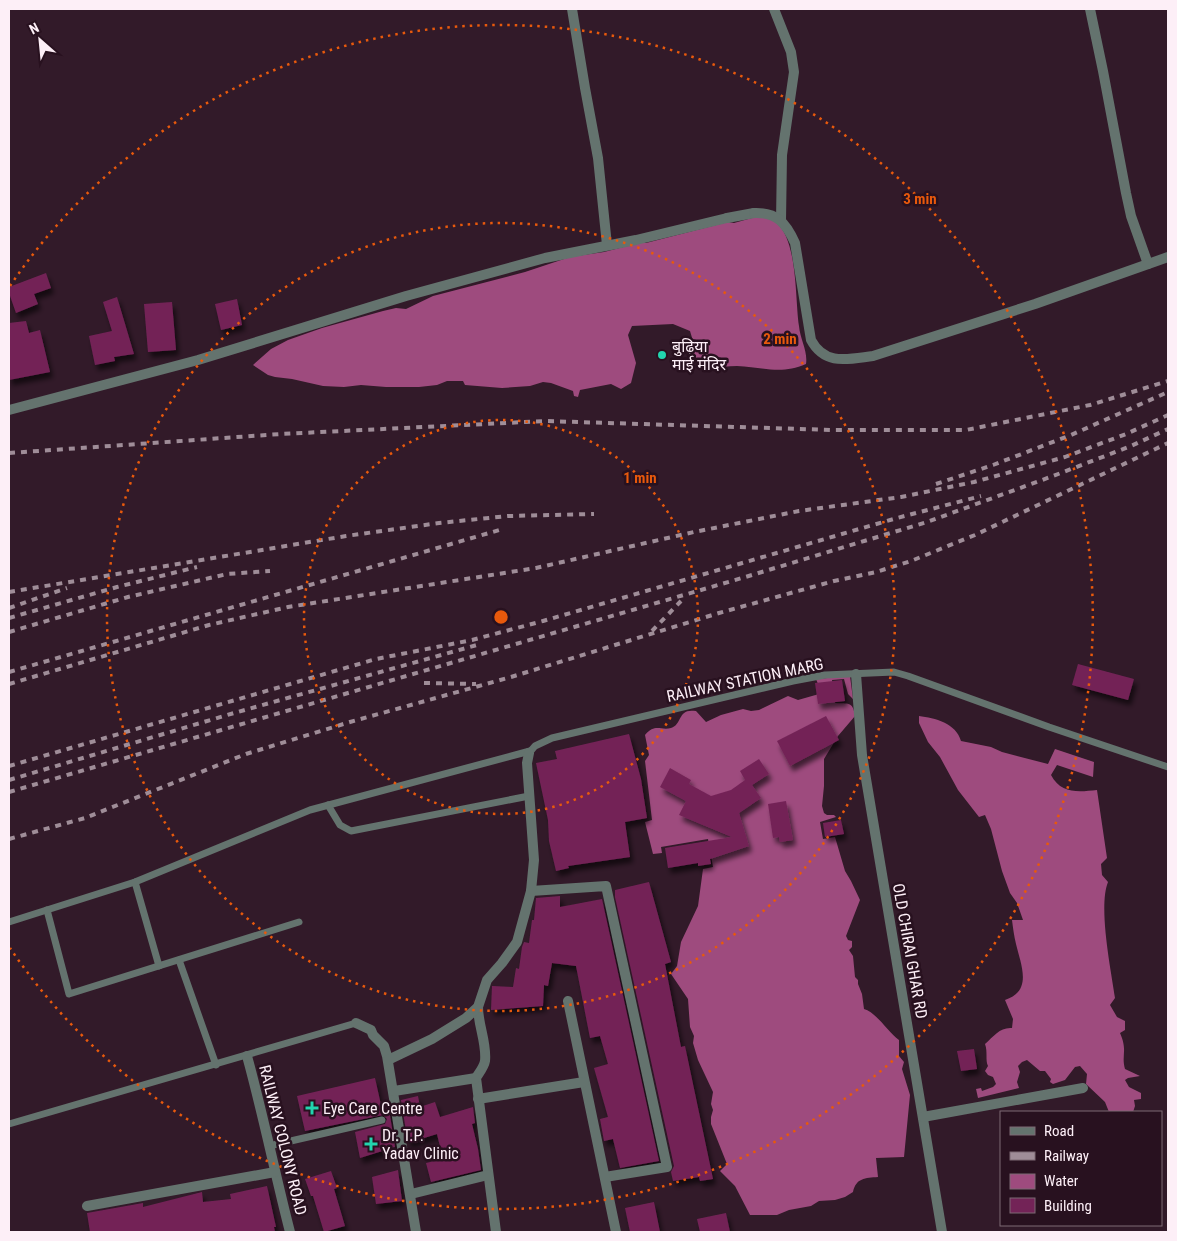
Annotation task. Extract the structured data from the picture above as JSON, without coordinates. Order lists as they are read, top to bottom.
{
  "streets": {
    "street": ["OLD CHIRAI GHAR RD", "RAILWAY COLONY ROAD"],
    "lane": ["RAILWAY STATION MARG"]
  },
  "crossings": [
    ["RAILWAY STATION MARG", "OLD CHIRAI GHAR RD"]
  ],
  "places": {
    "other": ["बुढ़िया माई मंदिर"],
    "health": ["Eye Care Centre", "Dr. T.P. Yadav Clinic"]
  },
  "legend": [
    "Road",
    "Railway",
    "Water",
    "Building"
  ],
  "north": "top left",
  "rings": ["3 min", "2 min", "1 min"]
}
